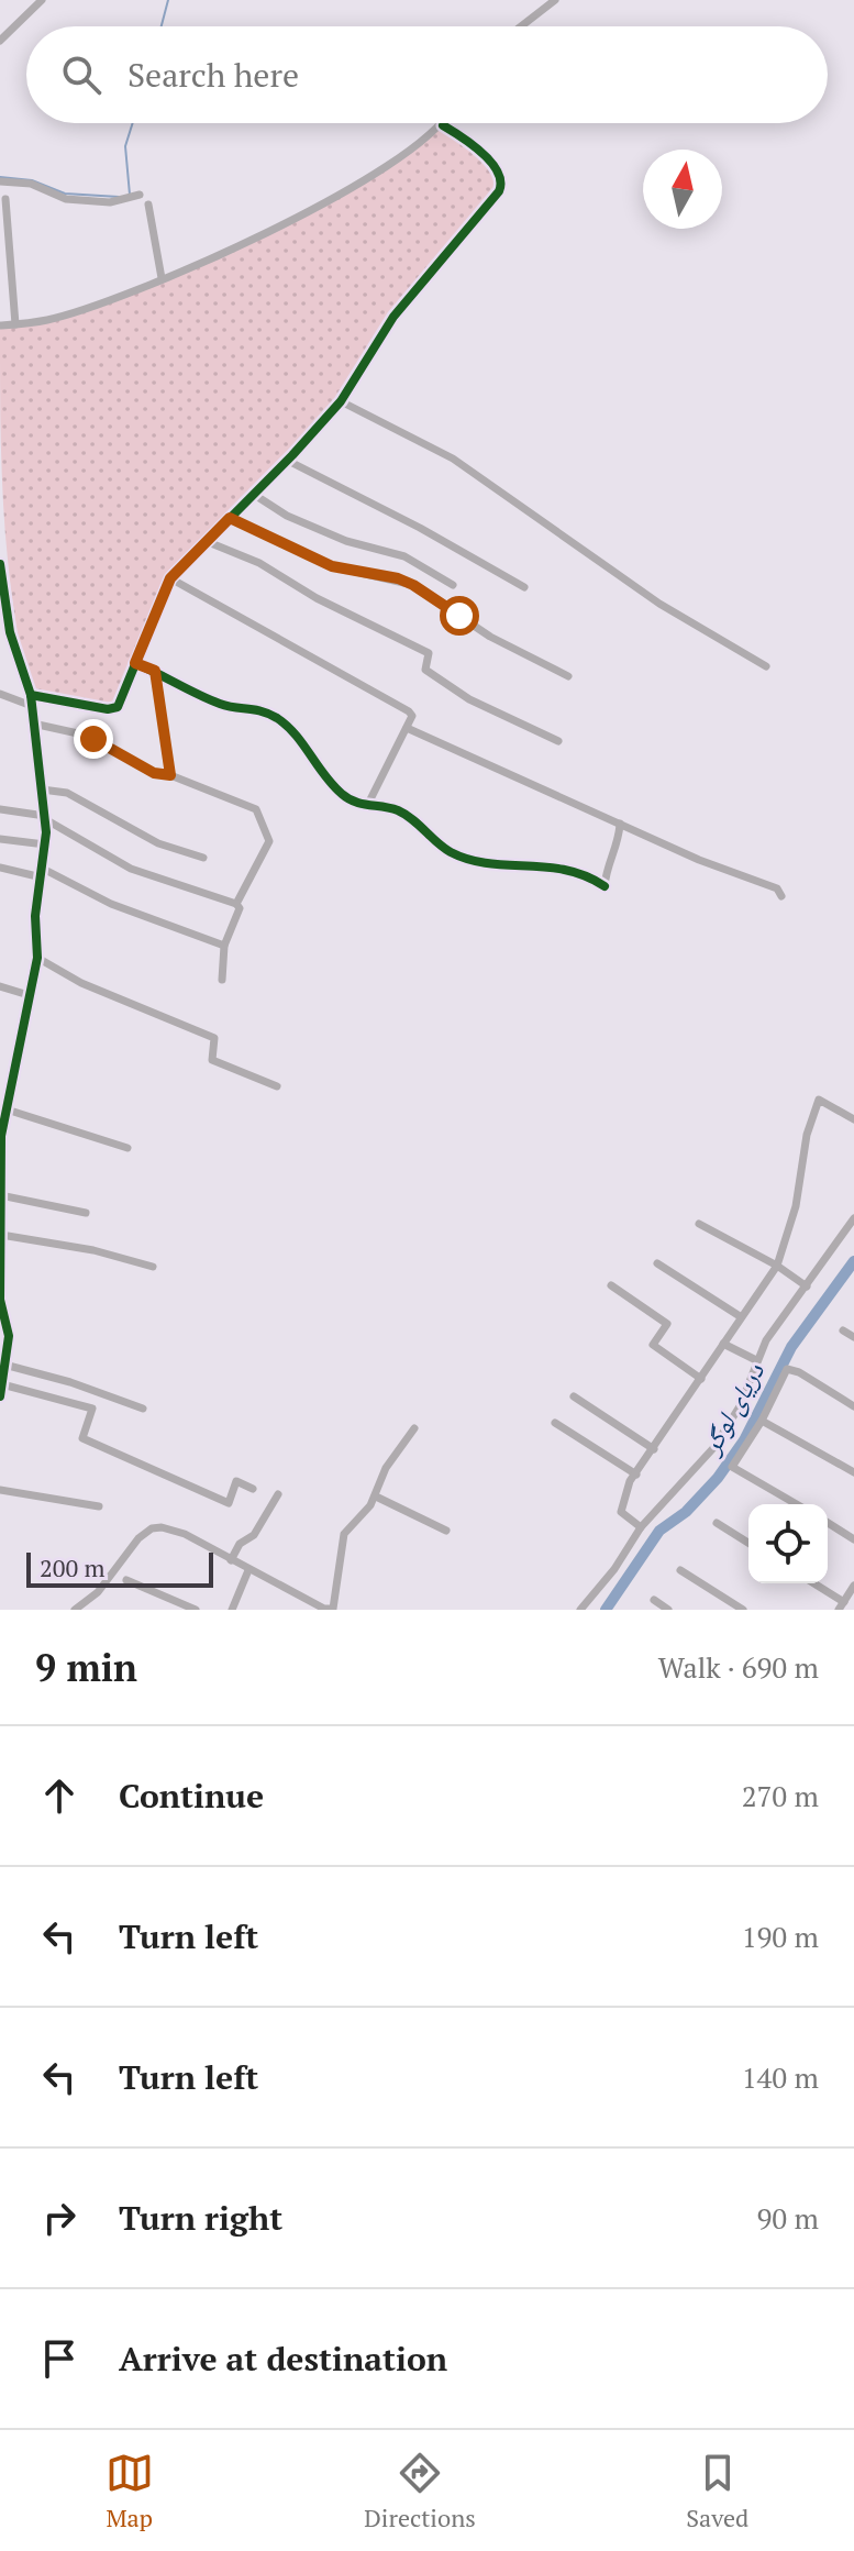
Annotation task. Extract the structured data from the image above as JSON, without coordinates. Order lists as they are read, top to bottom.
{
  "water": ["دریای لوگر"],
  "scale_bar": "200 m",
  "north": "top",
  "page": {
    "search": "Search here",
    "scale": "200 m",
    "heading": ["9 min", "Walk · 690 m"],
    "list": [
      ["Continue", "270 m"],
      ["Turn left", "190 m"],
      ["Turn left", "140 m"],
      ["Turn right", "90 m"],
      "Arrive at destination"
    ],
    "nav": ["Map", "Directions", "Saved"]
  }
}
